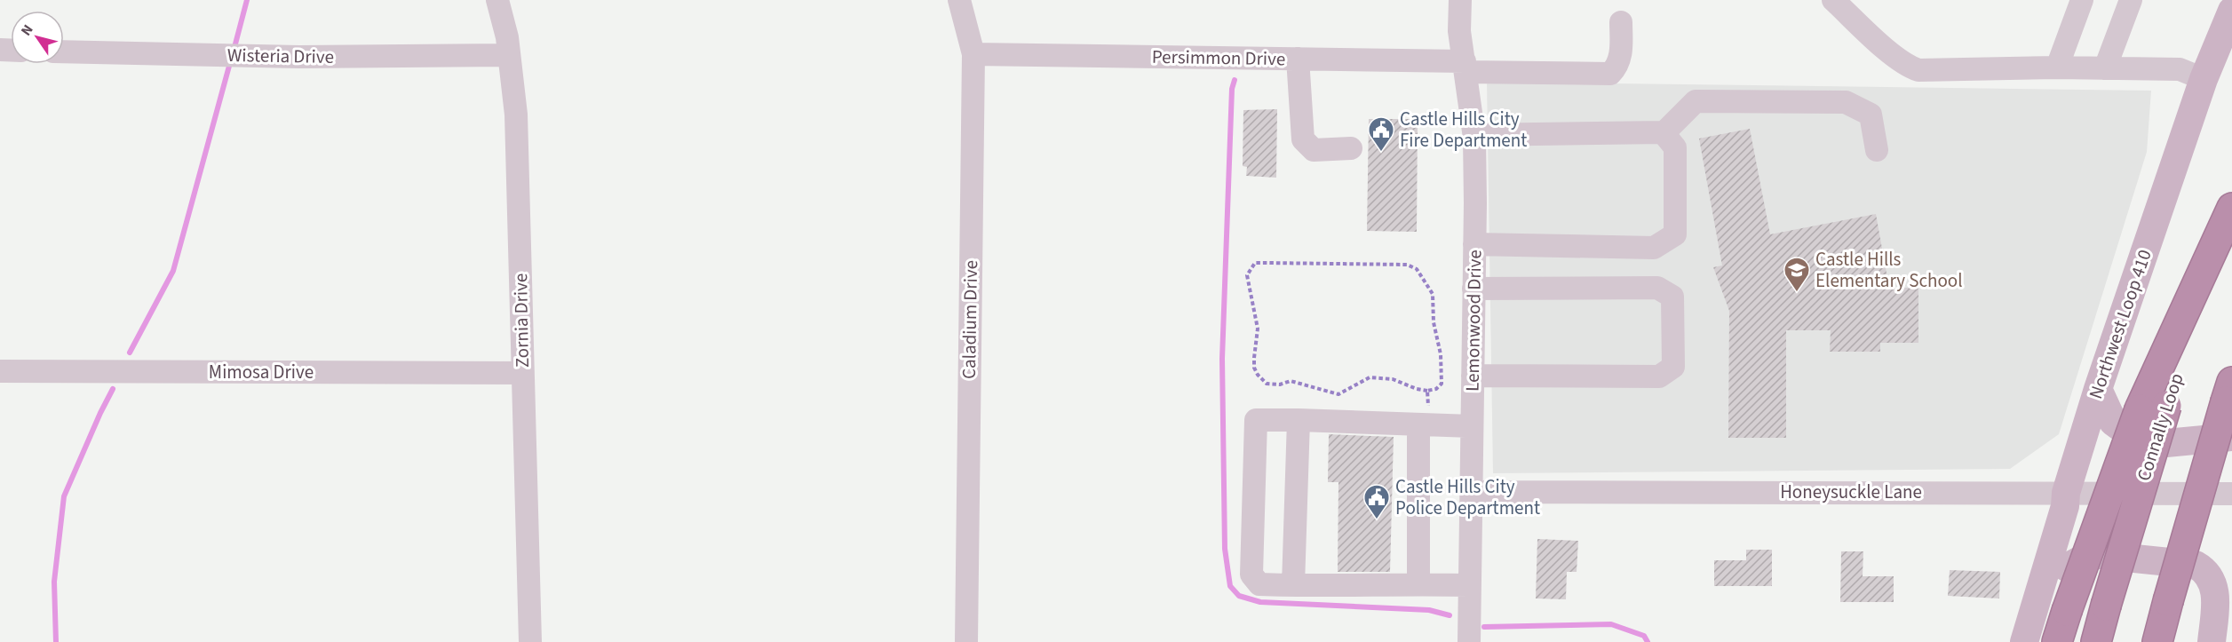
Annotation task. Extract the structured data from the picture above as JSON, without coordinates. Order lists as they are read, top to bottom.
{
  "streets": {
    "highway": ["Connally Loop"],
    "main road": ["Northwest Loop 410"],
    "street": [
      "Wisteria Drive",
      "Persimmon Drive",
      "Caladium Drive",
      "Zornia Drive",
      "Lemonwood Drive",
      "Mimosa Drive",
      "Honeysuckle Lane"
    ]
  },
  "crossings": [
    ["Wisteria Drive", "Zornia Drive"],
    ["Persimmon Drive", "Caladium Drive"],
    ["Persimmon Drive", "Lemonwood Drive"],
    ["Zornia Drive", "Mimosa Drive"],
    ["Lemonwood Drive", "Honeysuckle Lane"],
    ["Northwest Loop 410", "Honeysuckle Lane"]
  ],
  "places": {
    "public building": ["Castle Hills City Fire Department", "Castle Hills City Police Department"],
    "school or university": ["Castle Hills Elementary School"]
  },
  "north": "top left"
}
